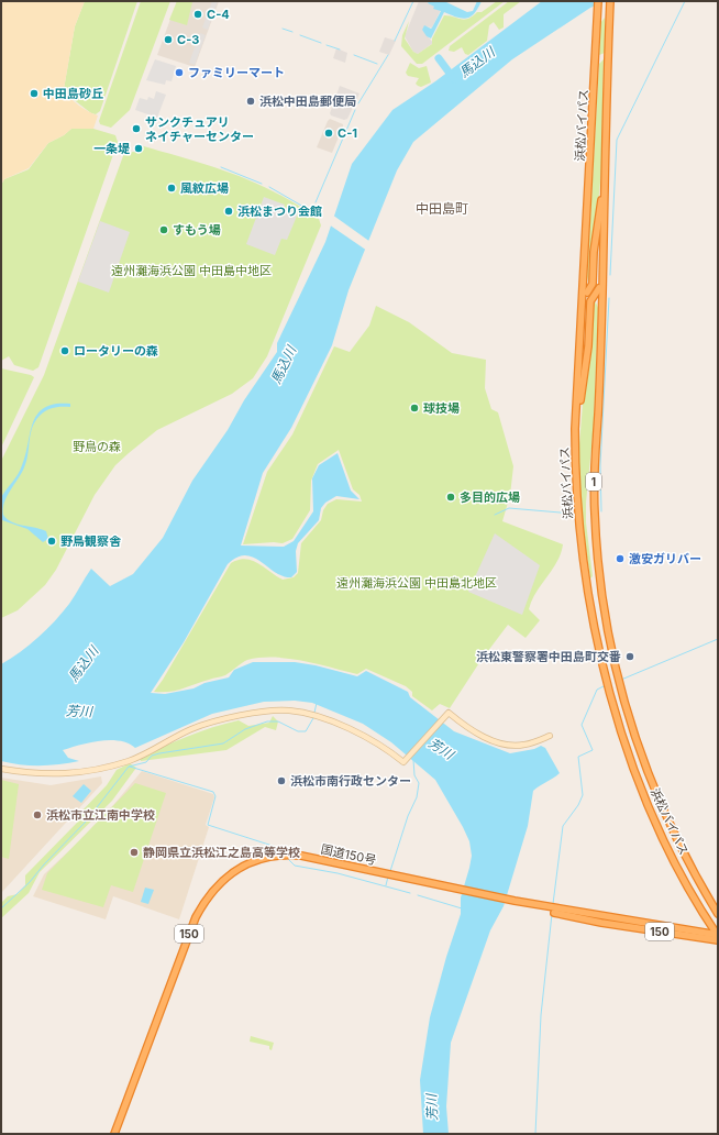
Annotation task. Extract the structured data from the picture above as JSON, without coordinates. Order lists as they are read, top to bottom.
{
  "streets": {
    "highway": [
      "浜松バイパス",
      "1",
      "国道150号",
      "150"
    ]
  },
  "crossings": [
    ["浜松バイパス", "国道150号"]
  ],
  "districts": ["中田島町"],
  "water": ["馬込川", "芳川"],
  "parks": ["遠州灘海浜公園 中田島中地区", "野鳥の森", "遠州灘海浜公園 中田島北地区"],
  "places": [
    "C-4",
    "C-3",
    "ファミリーマート",
    "中田島砂丘",
    "浜松中田島郵便局",
    "サンクチュアリ ネイチャーセンター",
    "C-1",
    "一条堤",
    "風紋広場",
    "浜松まつり会館",
    "すもう場",
    "ロータリーの森",
    "球技場",
    "多目的広場",
    "野鳥観察舎",
    "激安ガリバー",
    "浜松東警察署中田島町交番",
    "浜松市南行政センター",
    "浜松市立江南中学校",
    "静岡県立浜松江之島高等学校"
  ]
}
